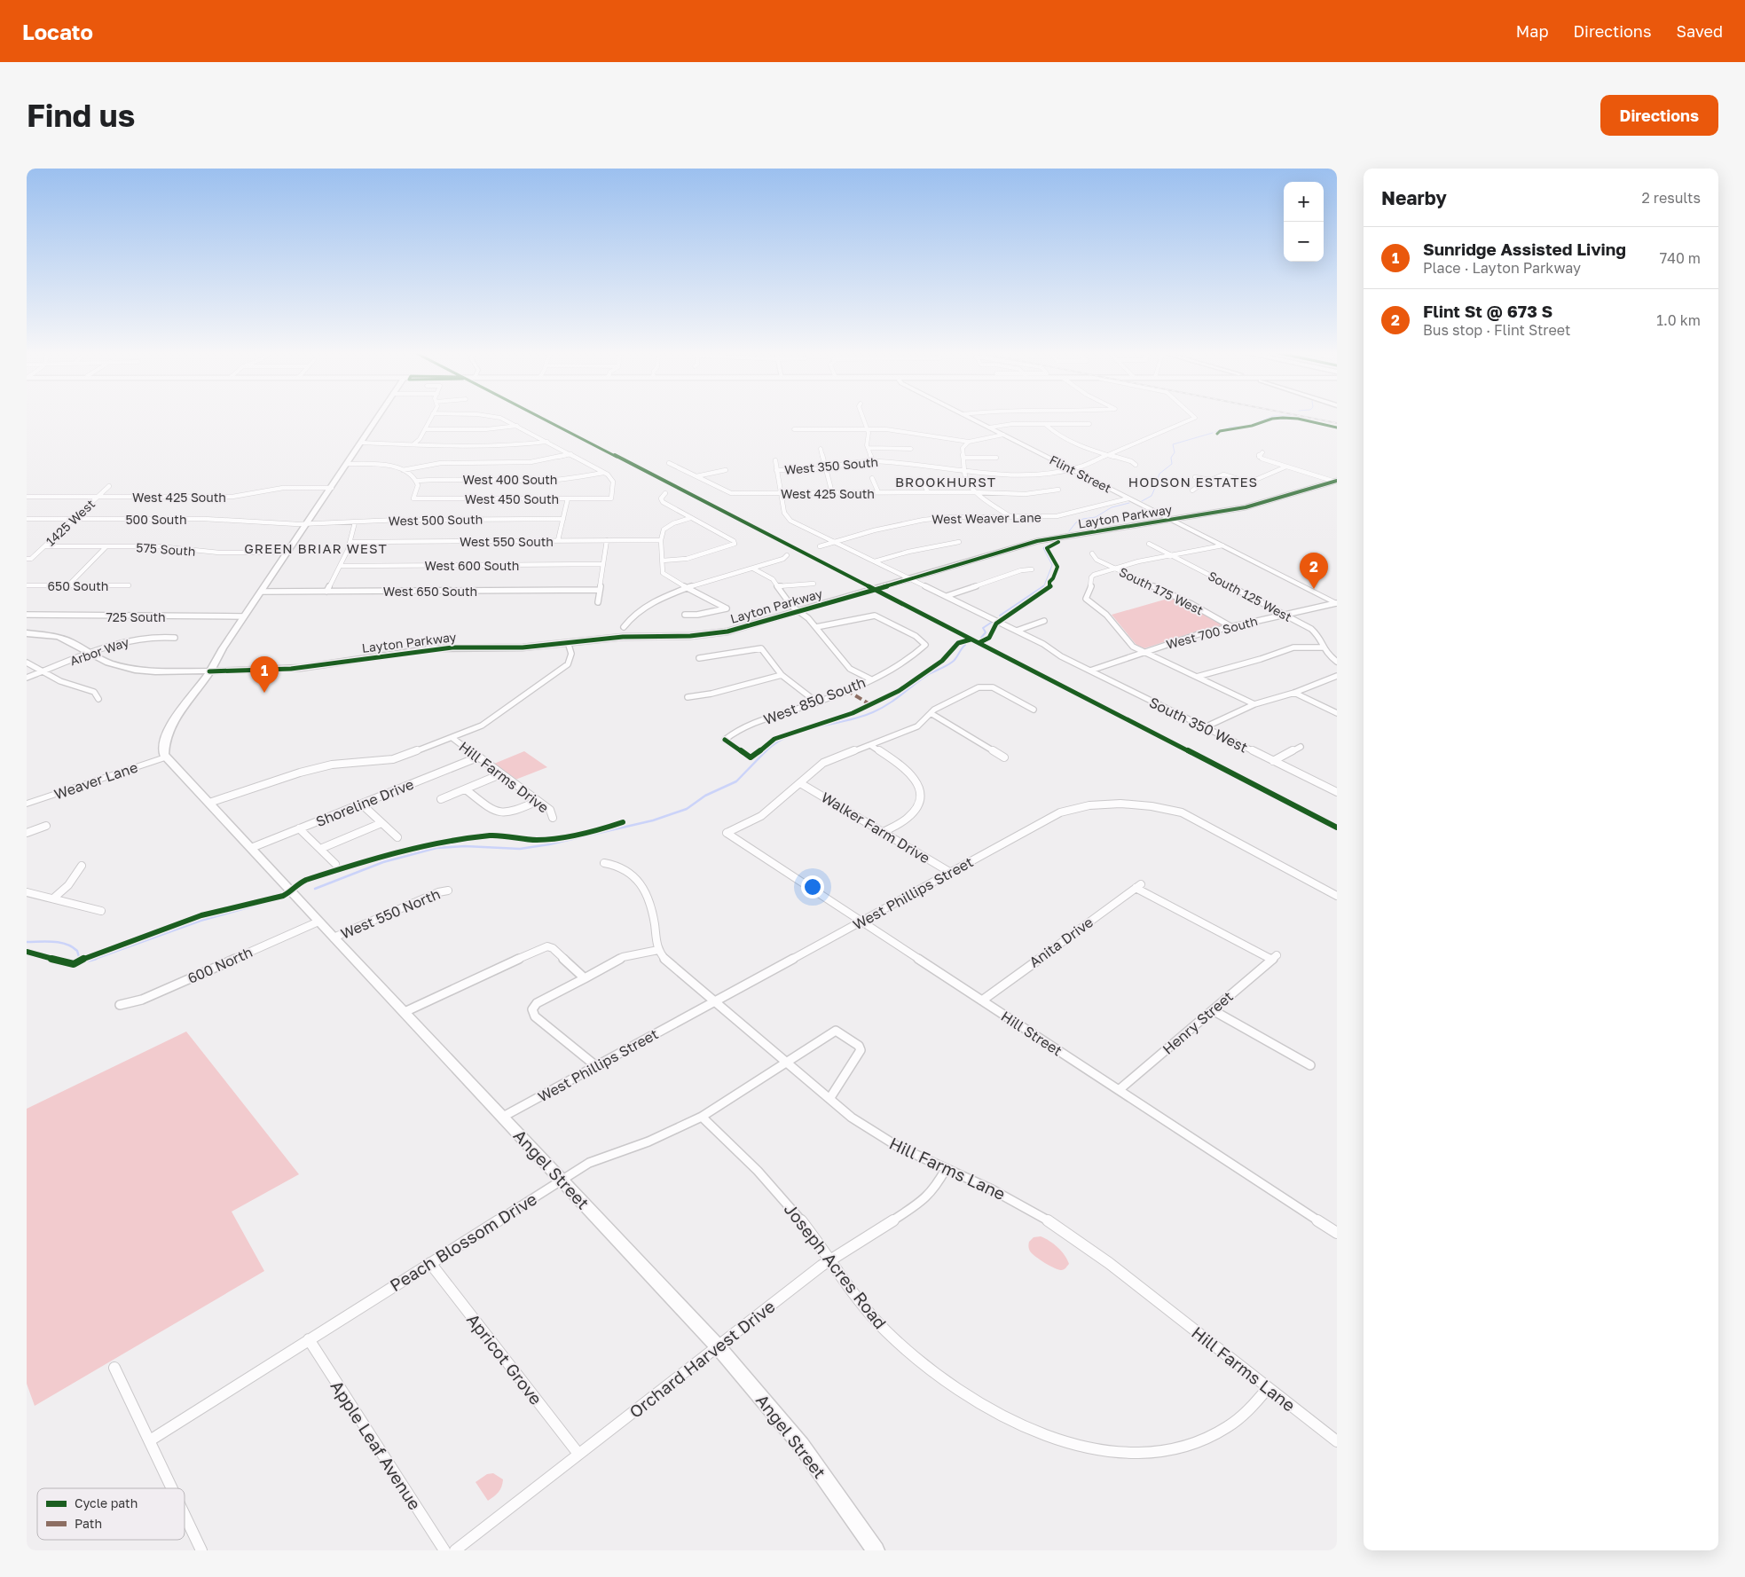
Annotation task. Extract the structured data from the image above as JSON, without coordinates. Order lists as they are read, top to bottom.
{
  "streets": {
    "main road": ["Layton Parkway", "Angel Street"],
    "street": [
      "West 350 South",
      "Flint Street",
      "West 400 South",
      "West 425 South",
      "West 450 South",
      "West Weaver Lane",
      "500 South",
      "West 500 South",
      "1425 West",
      "West 550 South",
      "575 South",
      "West 600 South",
      "650 South",
      "West 650 South",
      "South 175 West",
      "South 125 West",
      "725 South",
      "West 700 South",
      "Arbor Way",
      "West 850 South",
      "South 350 West",
      "Hill Farms Drive",
      "Weaver Lane",
      "Shoreline Drive",
      "Walker Farm Drive",
      "West Phillips Street",
      "West 550 North",
      "Anita Drive",
      "600 North",
      "Henry Street",
      "Hill Street",
      "Hill Farms Lane",
      "Peach Blossom Drive",
      "Joseph Acres Road",
      "Apricot Grove",
      "Orchard Harvest Drive",
      "Apple Leaf Avenue"
    ]
  },
  "crossings": [
    ["West 350 South", "Flint Street"],
    ["West 350 South", "South 350 West"],
    ["Flint Street", "Layton Parkway"],
    ["Flint Street", "West Weaver Lane"],
    ["Flint Street", "West 700 South"],
    ["West 400 South", "West 450 South"],
    ["West 425 South", "1425 West"],
    ["West 425 South", "South 350 West"],
    ["Layton Parkway", "Arbor Way"],
    ["Layton Parkway", "South 350 West"],
    ["West Weaver Lane", "South 350 West"],
    ["500 South", "West 500 South"],
    ["500 South", "1425 West"],
    ["1425 West", "575 South"],
    ["South 175 West", "West 700 South"],
    ["South 125 West", "West 700 South"],
    ["West 700 South", "South 350 West"],
    ["Hill Farms Drive", "Shoreline Drive"],
    ["Weaver Lane", "Angel Street"],
    ["Shoreline Drive", "Angel Street"],
    ["Walker Farm Drive", "West Phillips Street"],
    ["Walker Farm Drive", "Hill Street"],
    ["West Phillips Street", "Hill Street"],
    ["West Phillips Street", "Hill Farms Lane"],
    ["West Phillips Street", "Angel Street"],
    ["West 550 North", "Angel Street"],
    ["Anita Drive", "Henry Street"],
    ["Anita Drive", "Hill Street"],
    ["600 North", "Angel Street"],
    ["Henry Street", "Hill Street"],
    ["Hill Farms Lane", "Peach Blossom Drive"],
    ["Hill Farms Lane", "Joseph Acres Road"],
    ["Hill Farms Lane", "Orchard Harvest Drive"],
    ["Angel Street", "Peach Blossom Drive"],
    ["Angel Street", "Orchard Harvest Drive"],
    ["Peach Blossom Drive", "Joseph Acres Road"],
    ["Peach Blossom Drive", "Apricot Grove"],
    ["Peach Blossom Drive", "Apple Leaf Avenue"],
    ["Joseph Acres Road", "Orchard Harvest Drive"],
    ["Apricot Grove", "Orchard Harvest Drive"]
  ],
  "districts": ["BROOKHURST", "HODSON ESTATES", "GREEN BRIAR WEST"],
  "legend": ["Cycle path", "Path"],
  "page": {
    "header": "Locato",
    "nav": ["Map", "Directions", "Saved"],
    "buttons": "Directions",
    "title": "Find us",
    "heading": ["Nearby", "2 results"],
    "map_buttons": ["+", "−"],
    "list": [
      {
        "mark": "1",
        "name": "Sunridge Assisted Living",
        "note": "Place · Layton Parkway",
        "value": "740 m"
      },
      {
        "mark": "2",
        "name": "Flint St @ 673 S",
        "note": "Bus stop · Flint Street",
        "value": "1.0 km"
      }
    ],
    "pins": ["2", "1"]
  }
}
